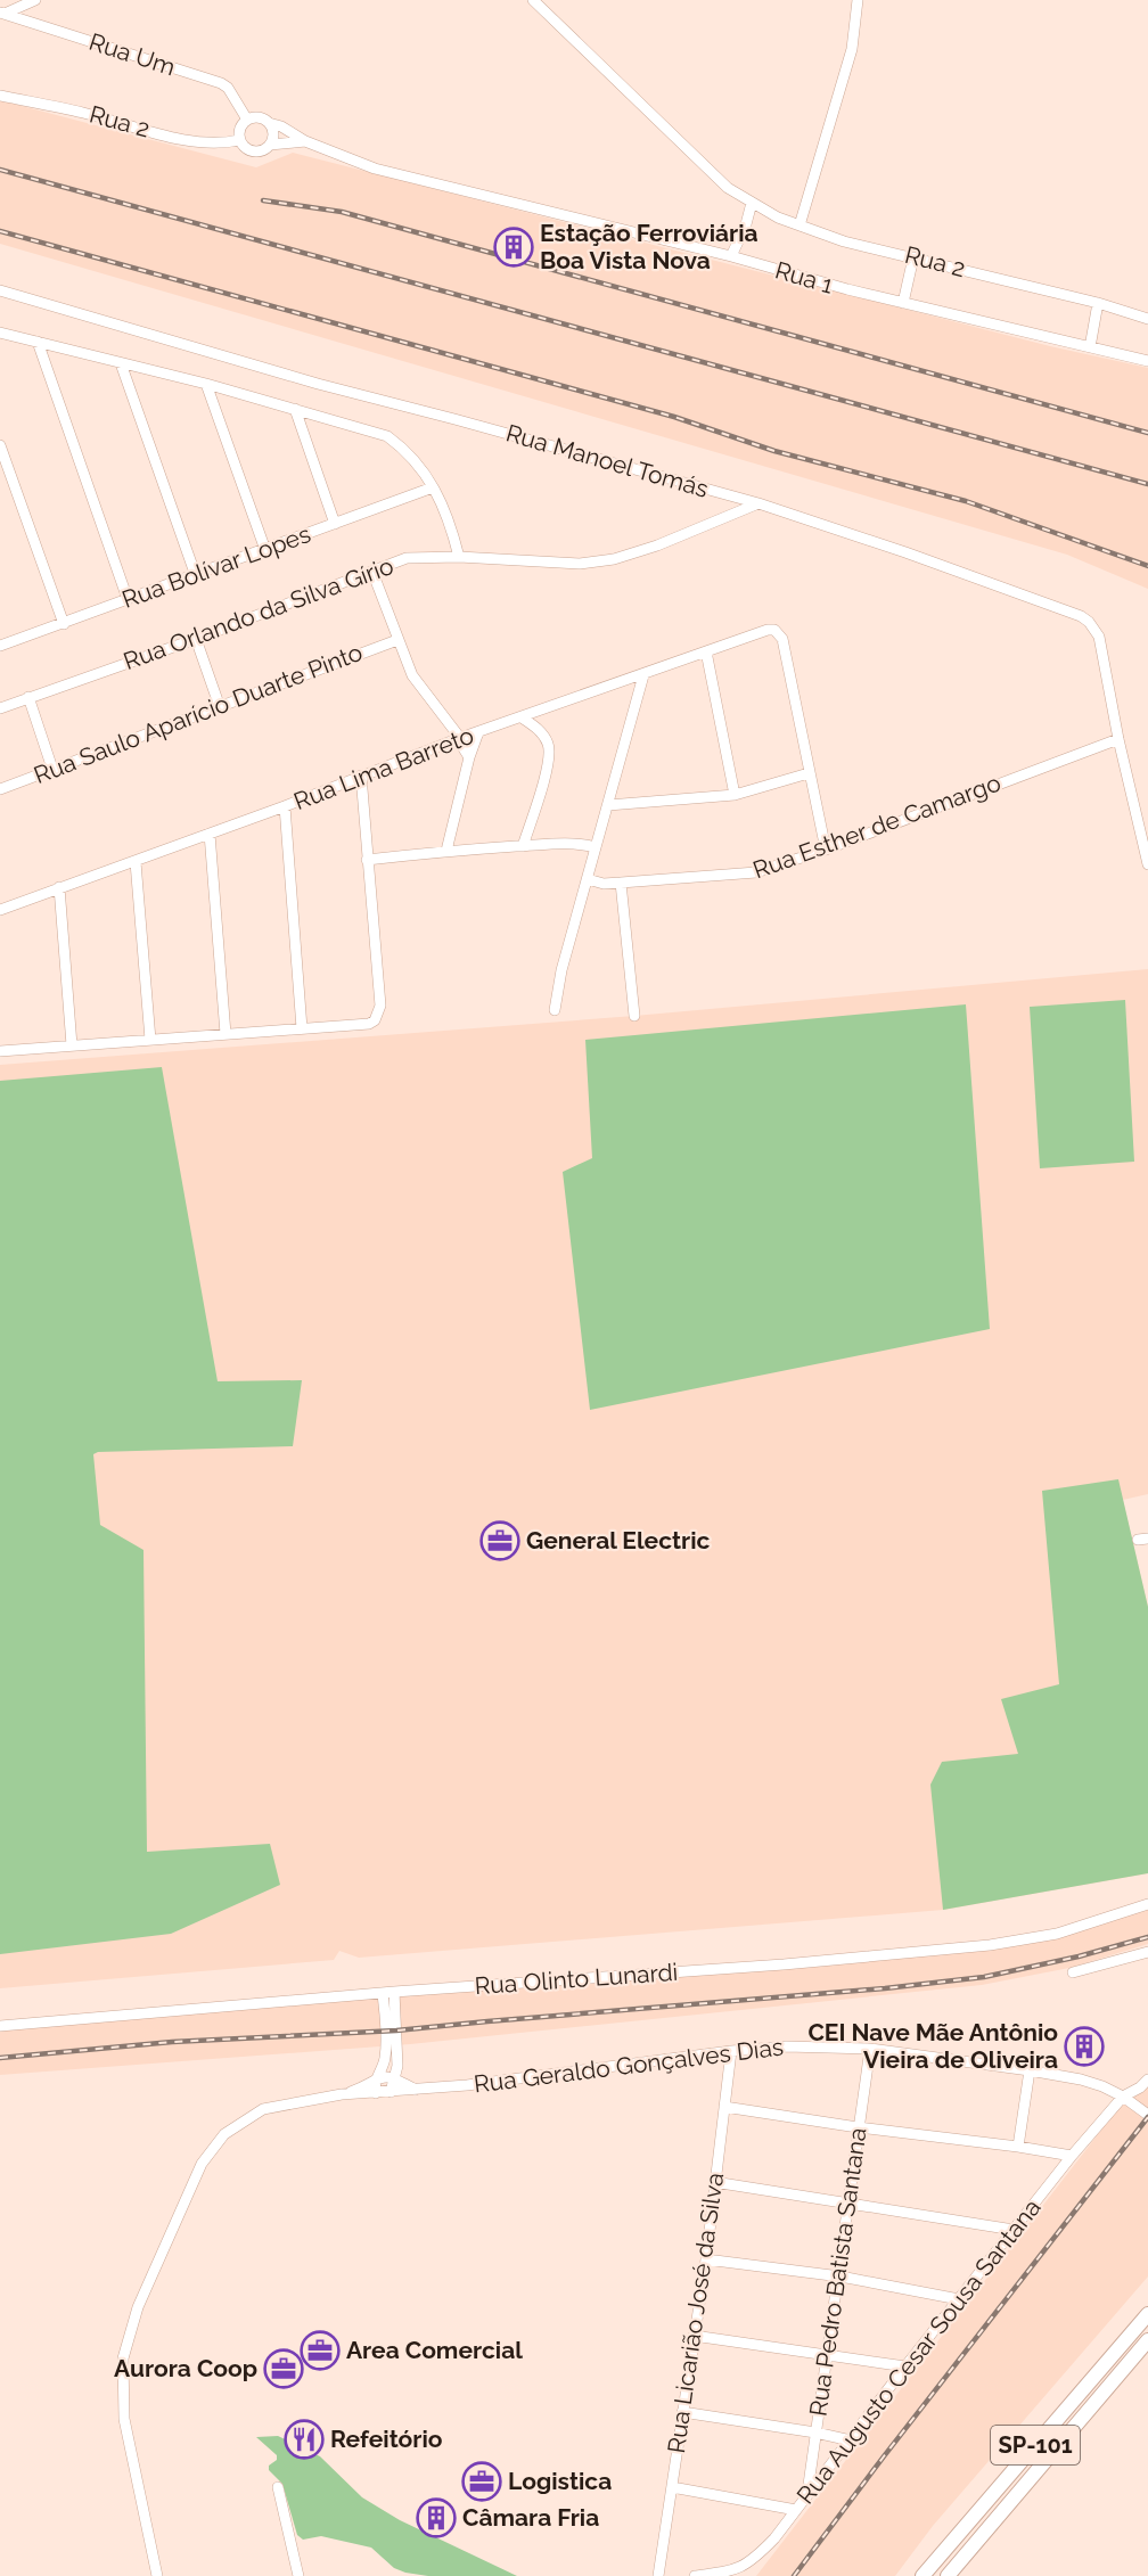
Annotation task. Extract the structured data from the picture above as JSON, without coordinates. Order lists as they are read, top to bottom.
{
  "streets": {
    "highway": ["SP-101"],
    "street": [
      "Rua Um",
      "Rua 2",
      "Rua 1",
      "Rua Manoel Tomás",
      "Rua Bolívar Lopes",
      "Rua Orlando da Silva Gírio",
      "Rua Saulo Aparício Duarte Pinto",
      "Rua Lima Barreto",
      "Rua Esther de Camargo",
      "Rua Olinto Lunardi",
      "Rua Geraldo Gonçalves Dias",
      "Rua Pedro Batista Santana",
      "Rua Licarião José da Silva",
      "Rua Augusto Cesar Sousa Santana"
    ]
  },
  "crossings": [
    ["Rua Um", "Rua 2"],
    ["Rua Um", "Rua 1"],
    ["Rua 2", "Rua 1"],
    ["Rua Manoel Tomás", "Rua Orlando da Silva Gírio"],
    ["Rua Manoel Tomás", "Rua Esther de Camargo"],
    ["Rua Geraldo Gonçalves Dias", "Rua Pedro Batista Santana"],
    ["Rua Geraldo Gonçalves Dias", "Rua Licarião José da Silva"],
    ["Rua Geraldo Gonçalves Dias", "Rua Augusto Cesar Sousa Santana"],
    ["Rua Pedro Batista Santana", "Rua Augusto Cesar Sousa Santana"]
  ],
  "places": {
    "building": ["Estação Ferroviária Boa Vista Nova", "CEI Nave Mãe Antônio Vieira de Oliveira", "Câmara Fria"],
    "office": [
      "General Electric",
      "Area Comercial",
      "Aurora Coop",
      "Logistica"
    ],
    "restaurant": ["Refeitório"]
  }
}
